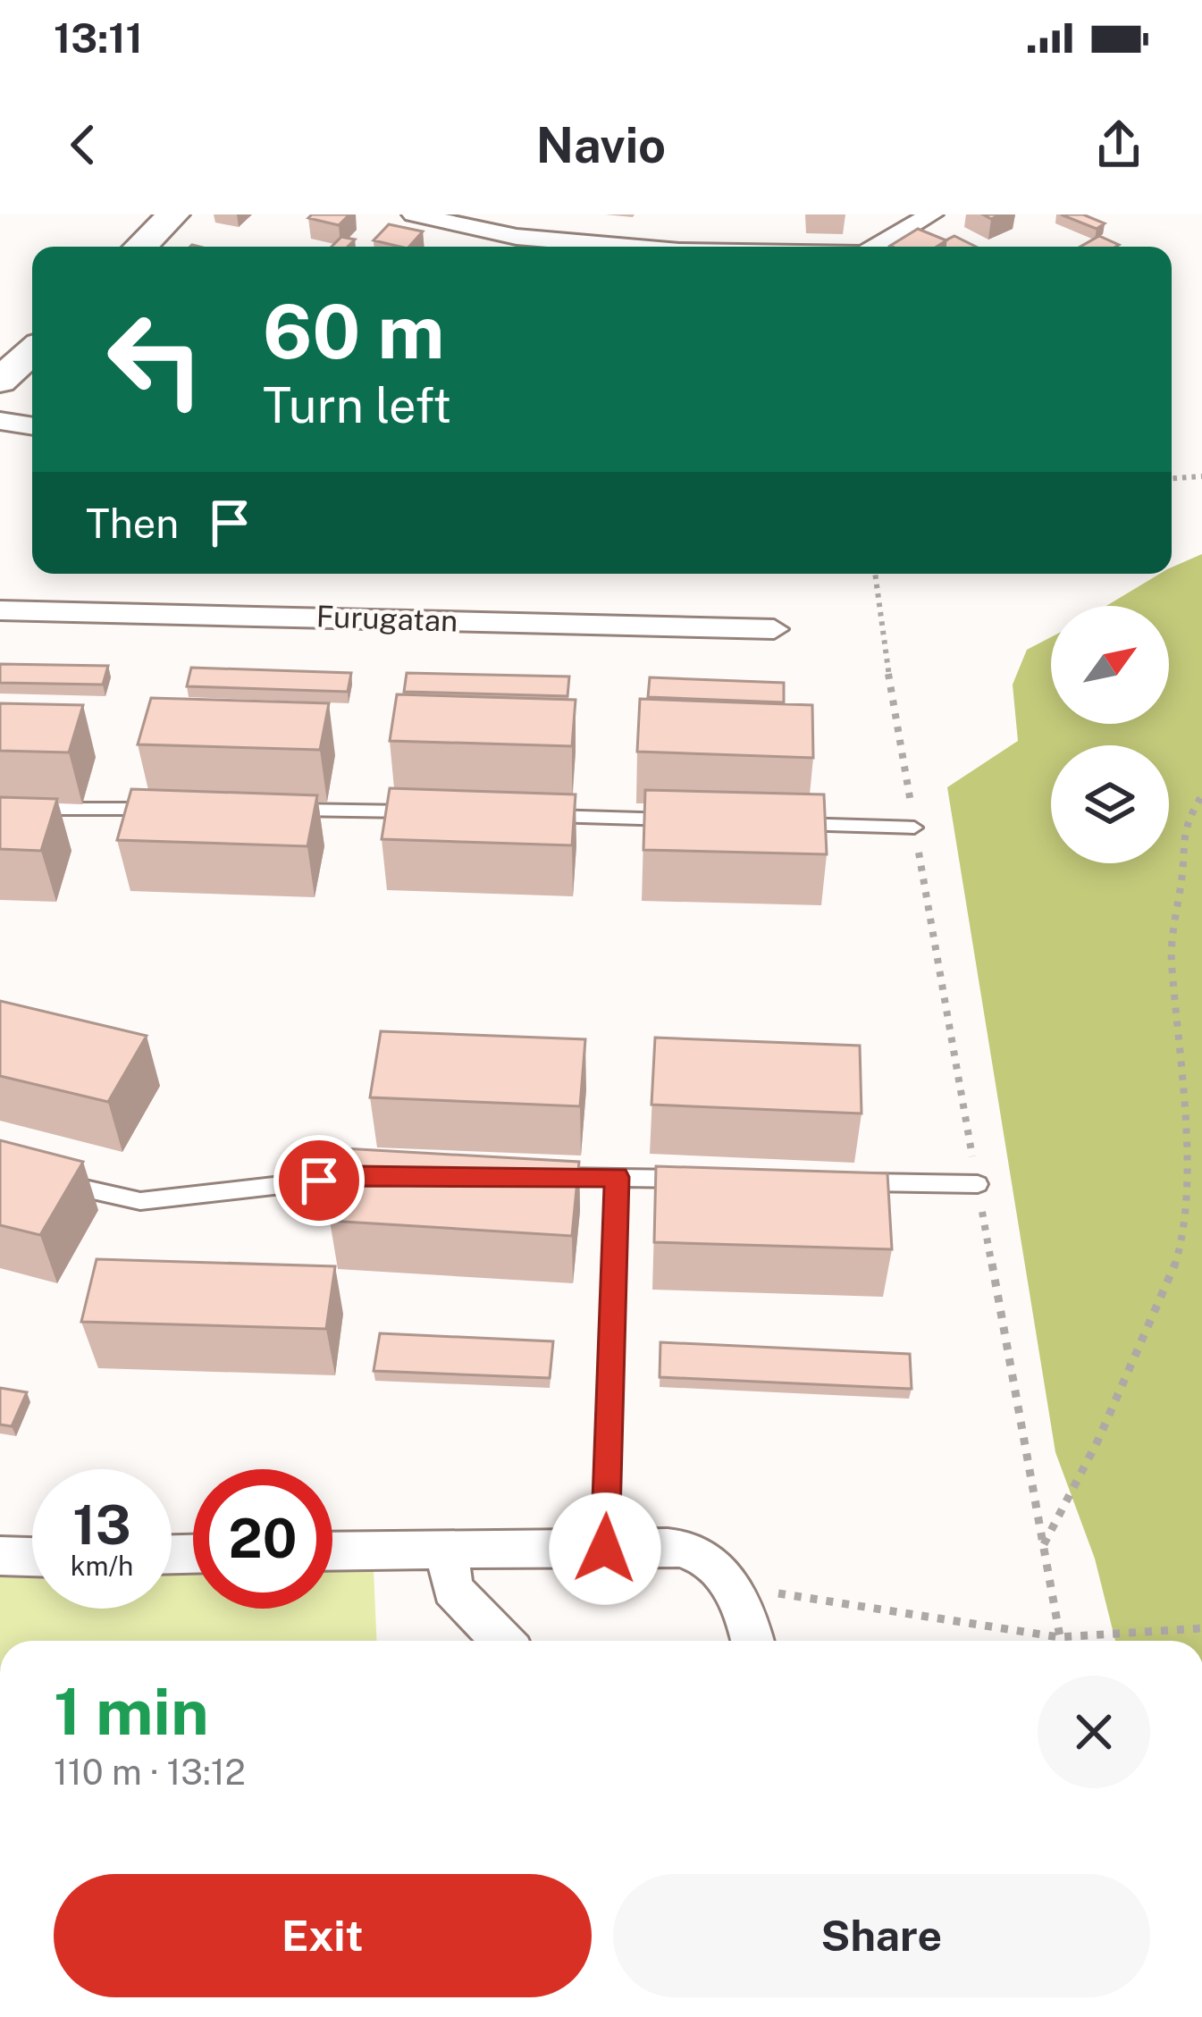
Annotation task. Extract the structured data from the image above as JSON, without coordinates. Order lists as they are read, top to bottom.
{
  "streets": {
    "street": ["Furugatan"]
  },
  "north": "top right",
  "page": {
    "status": "13:11",
    "header": "Navio",
    "turn": ["60 m", "Turn left"],
    "then": "Then",
    "speed": "13 km/h",
    "limit": "20",
    "heading": ["1 min", "110 m · 13:12"],
    "buttons": ["Exit", "Share"]
  }
}
